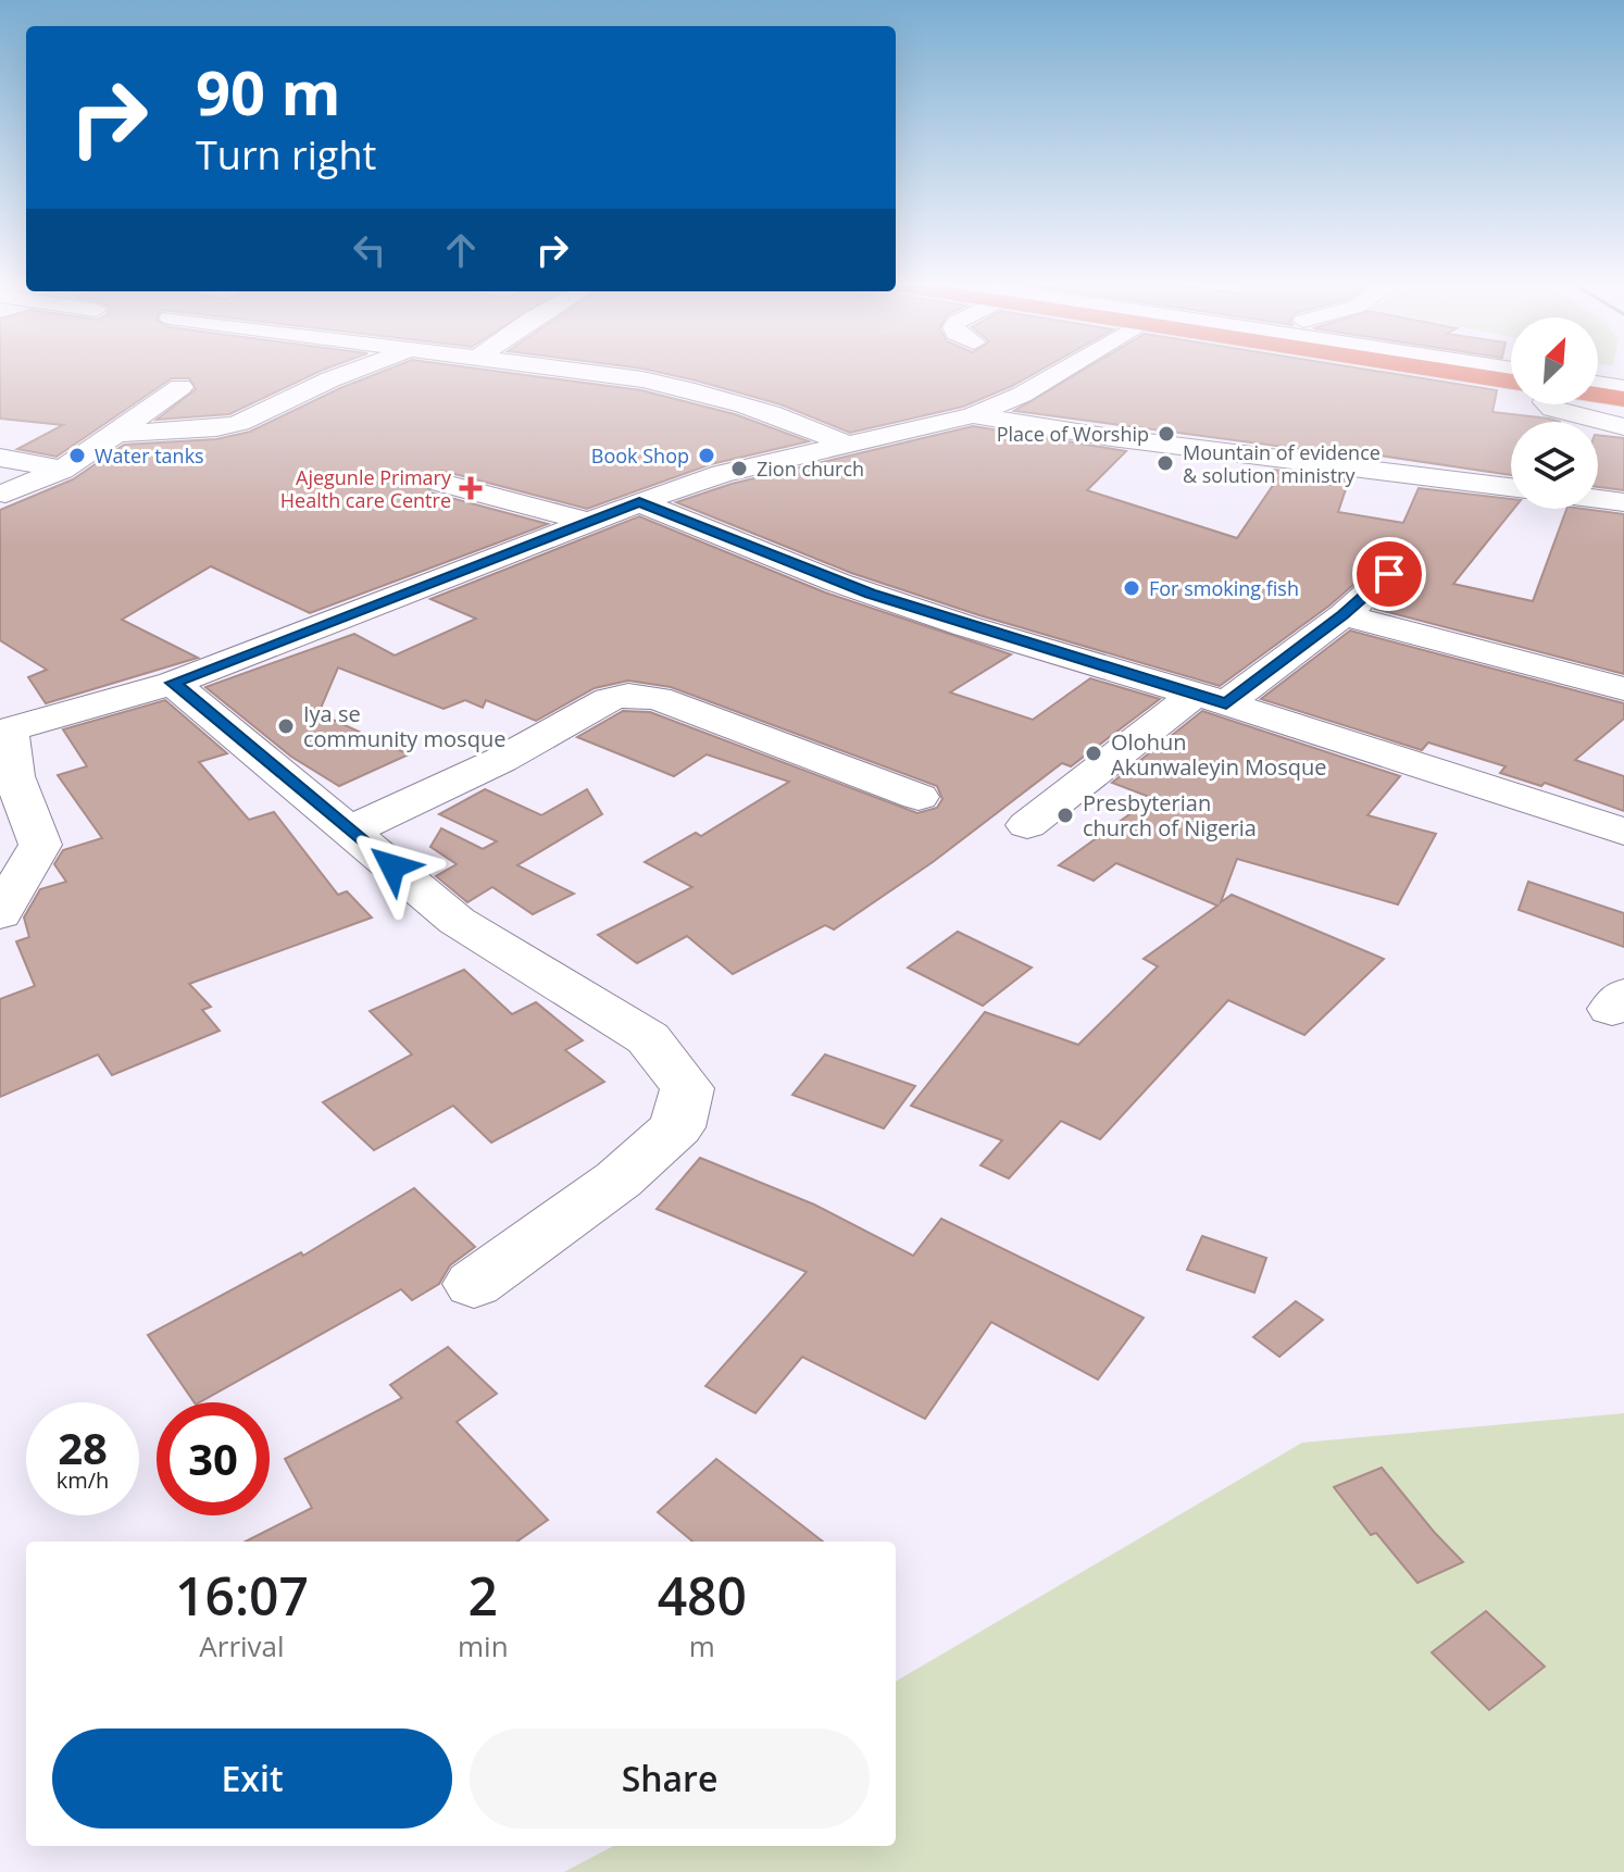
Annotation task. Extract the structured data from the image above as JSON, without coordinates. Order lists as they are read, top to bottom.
{
  "places": {
    "other": [
      "Place of Worship",
      "Water tanks",
      "Book Shop",
      "Mountain of evidence & solution ministry",
      "Zion church",
      "For smoking fish",
      "Iya se community mosque",
      "Olohun Akunwaleyin Mosque",
      "Presbyterian church of Nigeria"
    ],
    "health": ["Ajegunle Primary Health care Centre"]
  },
  "north": "top right",
  "page": {
    "turn": ["90 m", "Turn right"],
    "speed": "28 km/h",
    "limit": "30",
    "eta": [
      "16:07",
      "Arrival",
      "2",
      "min",
      "480",
      "m"
    ],
    "buttons": ["Exit", "Share"]
  }
}
